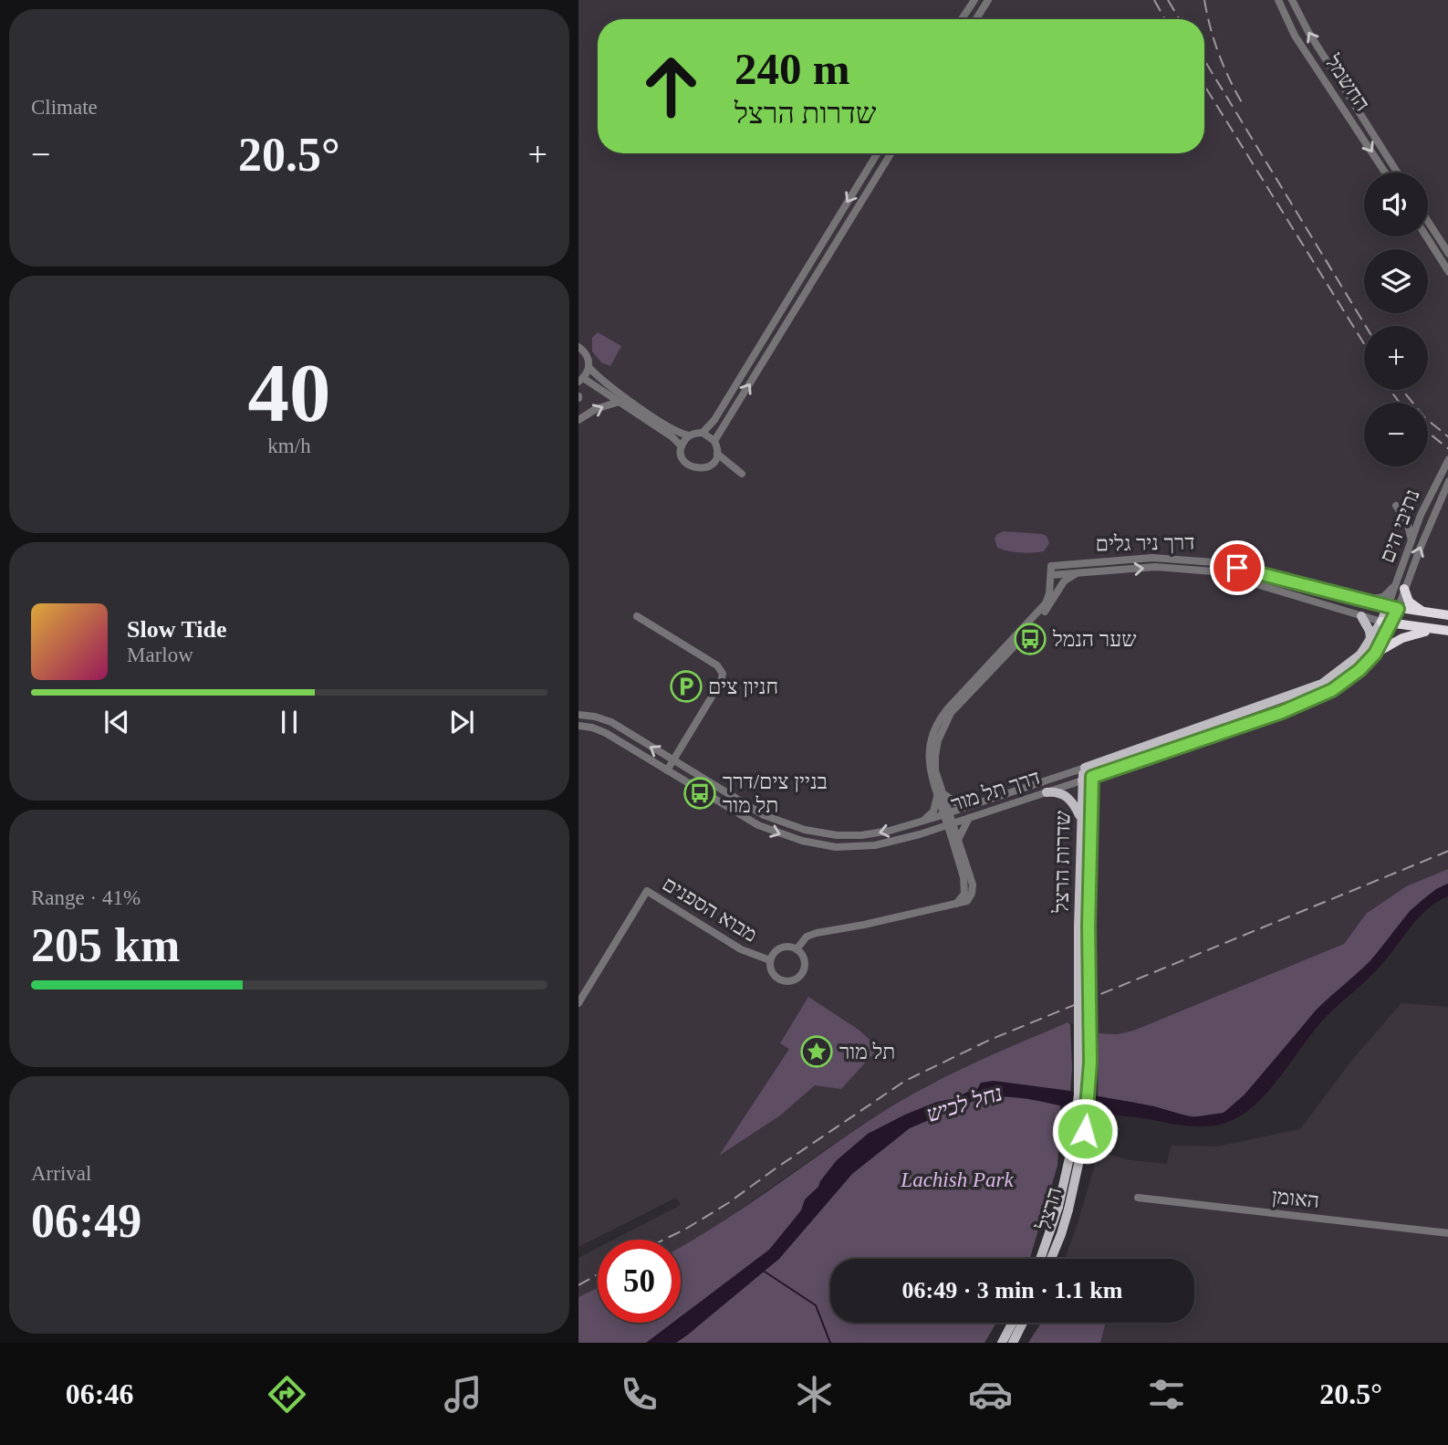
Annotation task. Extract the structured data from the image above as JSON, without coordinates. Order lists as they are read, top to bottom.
{
  "streets": {
    "highway": ["דרך ניר גלים"],
    "main road": ["דרך תל מור", "שדרות הרצל", "הרצל"],
    "street": [
      "החשמל",
      "נתיבי הים",
      "מבוא הספנים",
      "האומן"
    ]
  },
  "crossings": [
    ["נתיבי הים", "דרך ניר גלים"],
    ["נתיבי הים", "דרך תל מור"],
    ["דרך ניר גלים", "דרך תל מור"],
    ["דרך תל מור", "שדרות הרצל"],
    ["שדרות הרצל", "הרצל"]
  ],
  "water": ["נחל לכיש"],
  "parks": ["Lachish Park"],
  "places": {
    "bus stop": ["שער הנמל", "בניין צים/דרך תל מור"],
    "parking": ["חניון צים"],
    "place": ["תל מור"]
  },
  "page": {
    "tile": [
      "Climate",
      ["40", "km/h"],
      ["Range · 41%", "205 km"],
      ["Arrival", "06:49"]
    ],
    "turn": ["240 m", "שדרות הרצל"],
    "heat": ["−", "20.5°", "+"],
    "map_buttons": ["+", "−"],
    "song": ["Slow Tide", "Marlow"],
    "limit": "50",
    "trip": "06:49 · 3 min · 1.1 km",
    "tabs": ["06:46", "20.5°"]
  }
}
